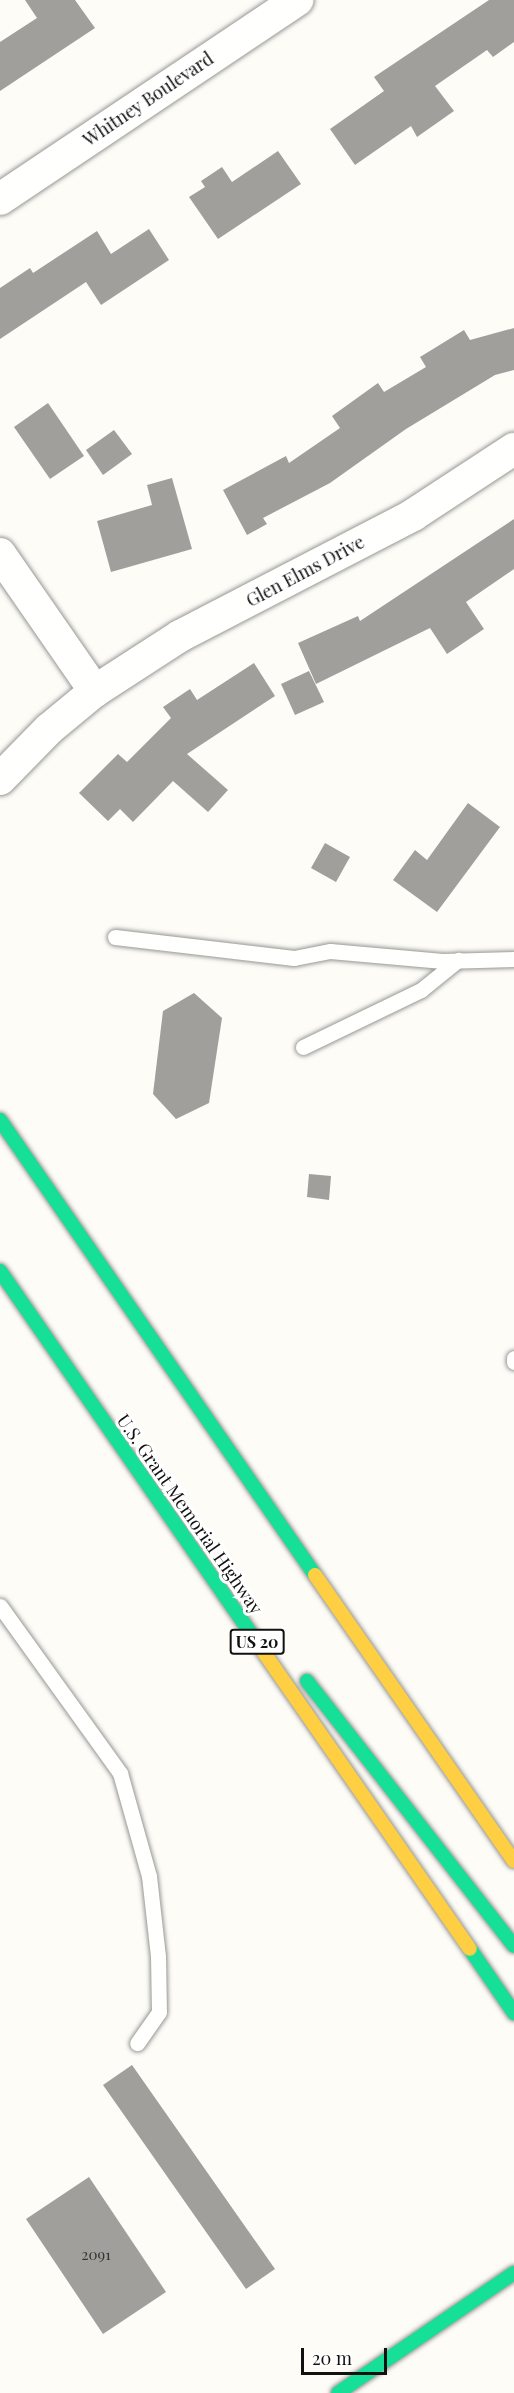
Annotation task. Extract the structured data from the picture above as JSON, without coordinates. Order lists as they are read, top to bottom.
{
  "streets": {
    "main road": ["U.S. Grant Memorial Highway", "US 20"],
    "street": ["Whitney Boulevard", "Glen Elms Drive"]
  },
  "house_numbers": ["2091"],
  "scale_bar": "20 m"
}
